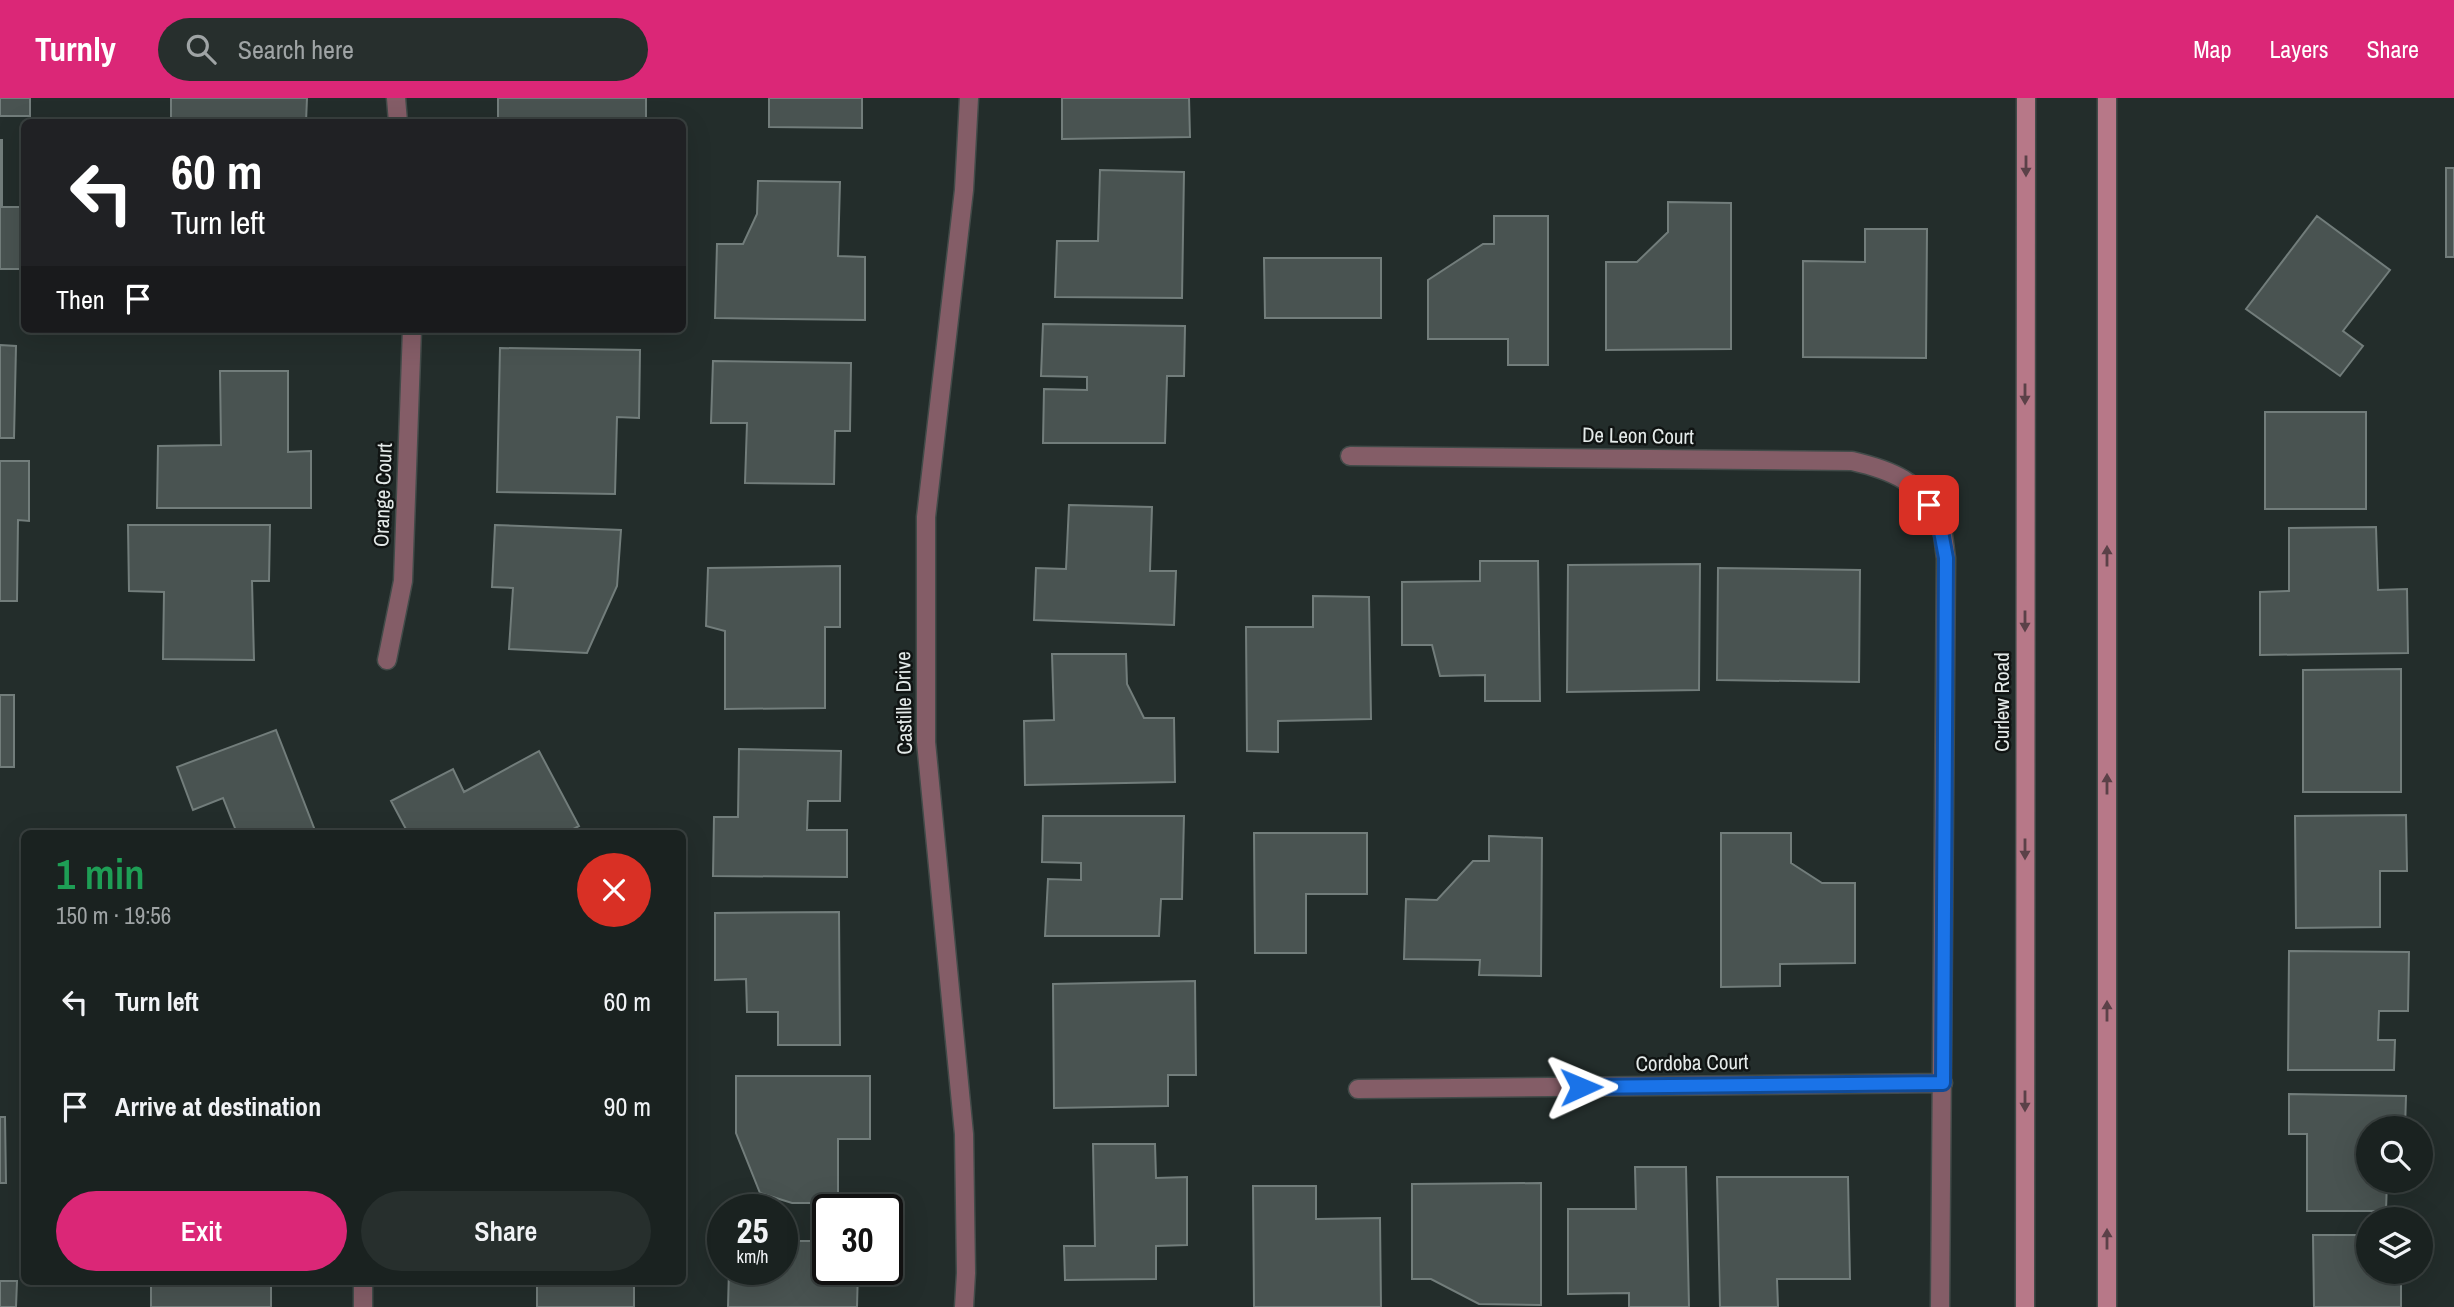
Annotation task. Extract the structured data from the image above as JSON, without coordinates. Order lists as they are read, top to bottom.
{
  "streets": {
    "main road": ["Curlew Road"],
    "street": [
      "De Leon Court",
      "Orange Court",
      "Castille Drive",
      "Cordoba Court"
    ]
  },
  "crossings": [
    ["De Leon Court", "Cordoba Court"]
  ],
  "page": {
    "header": "Turnly",
    "search": "Search here",
    "nav": ["Map", "Layers", "Share"],
    "turn": ["60 m", "Turn left"],
    "then": "Then",
    "heading": ["1 min", "150 m · 19:56"],
    "list": [
      {
        "name": "Turn left",
        "value": "60 m"
      },
      {
        "name": "Arrive at destination",
        "value": "90 m"
      }
    ],
    "buttons": ["Exit", "Share"],
    "speed": "25 km/h",
    "limit": "30"
  }
}
